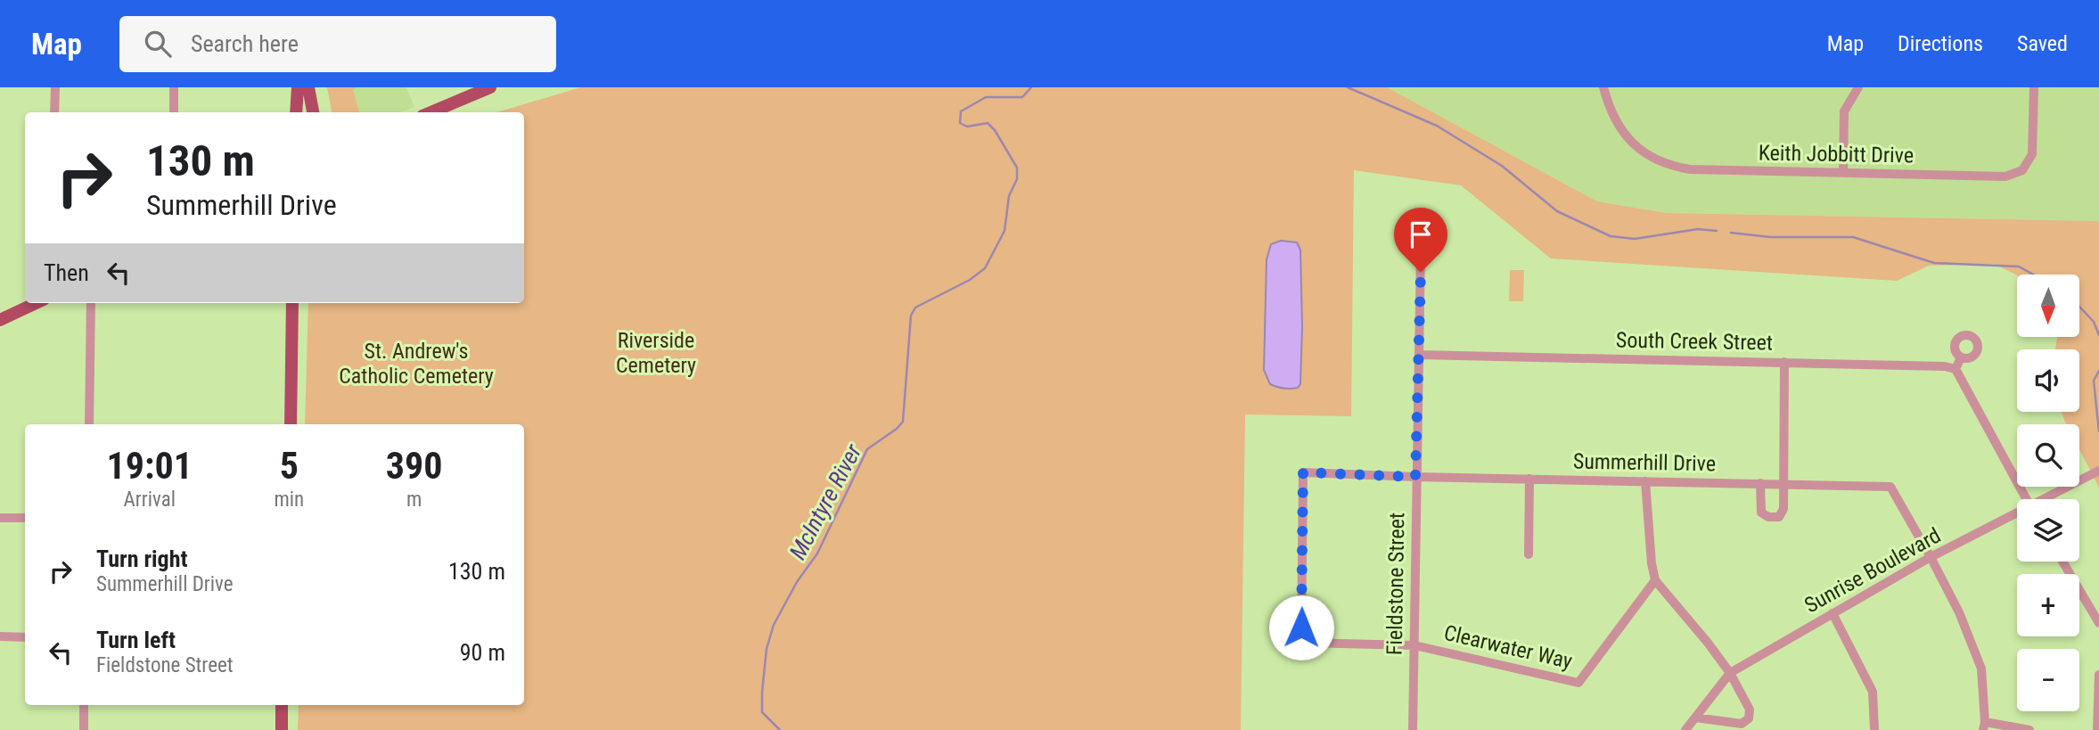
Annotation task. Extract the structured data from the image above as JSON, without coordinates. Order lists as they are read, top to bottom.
{
  "streets": {
    "street": [
      "Keith Jobbitt Drive",
      "South Creek Street",
      "Summerhill Drive",
      "Sunrise Boulevard",
      "Fieldstone Street",
      "Clearwater Way"
    ]
  },
  "crossings": [
    ["South Creek Street", "Fieldstone Street"],
    ["Summerhill Drive", "Sunrise Boulevard"],
    ["Summerhill Drive", "Fieldstone Street"],
    ["Summerhill Drive", "Clearwater Way"],
    ["Fieldstone Street", "Clearwater Way"]
  ],
  "water": ["McIntyre River"],
  "parks": ["Riverside Cemetery", "St. Andrew's Catholic Cemetery"],
  "north": "bottom",
  "page": {
    "header": "Map",
    "search": "Search here",
    "nav": ["Map", "Directions", "Saved"],
    "turn": ["130 m", "Summerhill Drive"],
    "then": "Then",
    "map_buttons": ["+", "−"],
    "eta": [
      "19:01",
      "Arrival",
      "5",
      "min",
      "390",
      "m"
    ],
    "list": [
      {
        "name": "Turn right",
        "note": "Summerhill Drive",
        "value": "130 m"
      },
      {
        "name": "Turn left",
        "note": "Fieldstone Street",
        "value": "90 m"
      }
    ]
  }
}
